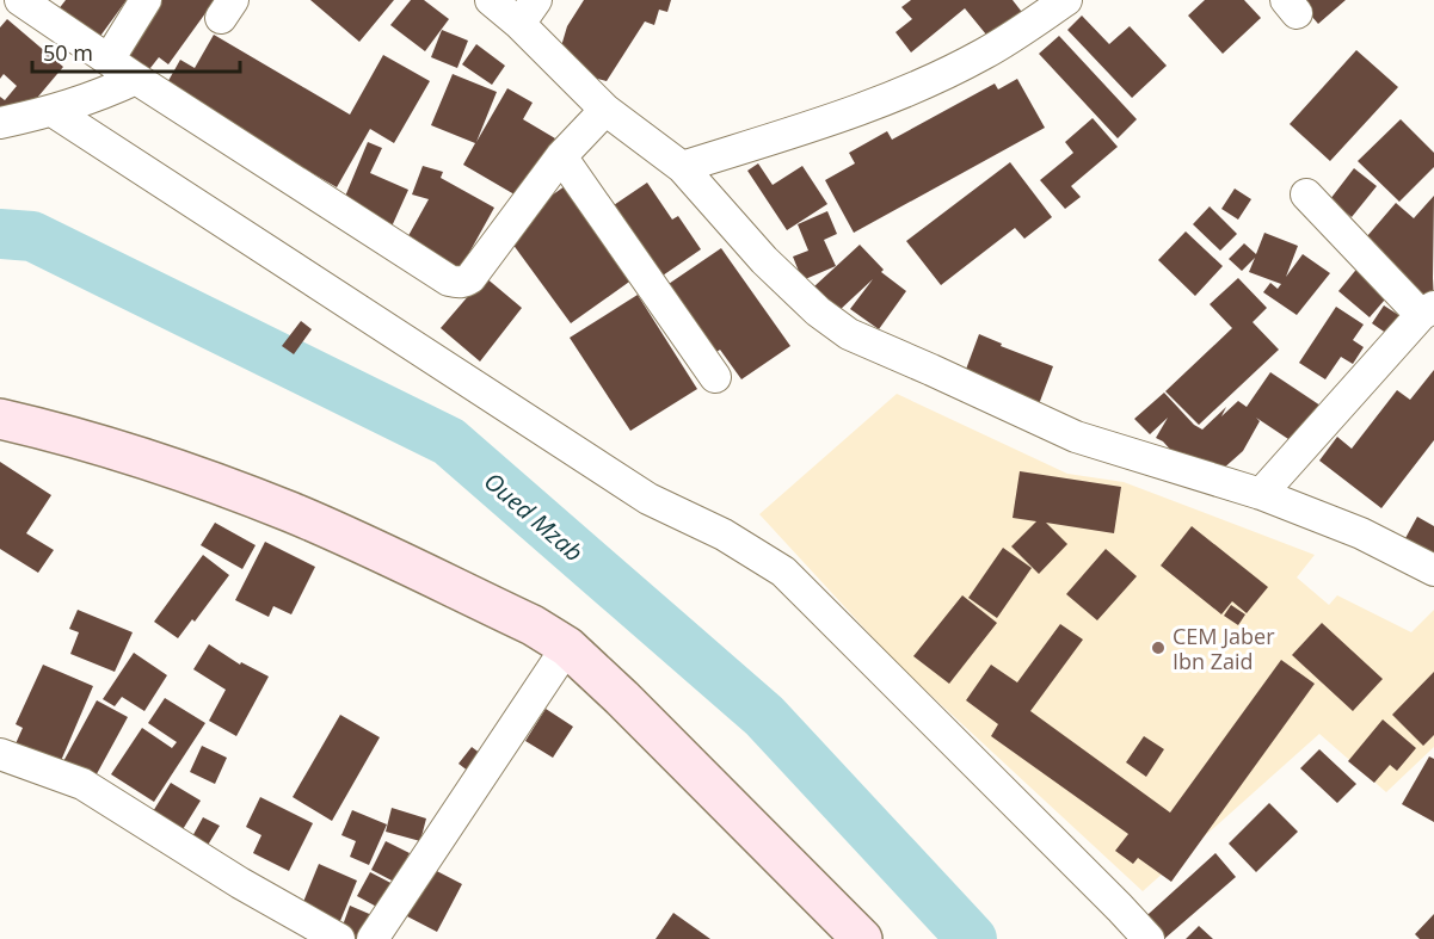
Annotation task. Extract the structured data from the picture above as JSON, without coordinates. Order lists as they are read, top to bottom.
{
  "water": ["Oued Mzab"],
  "places": ["CEM Jaber Ibn Zaid"],
  "scale_bar": "50 m"
}
